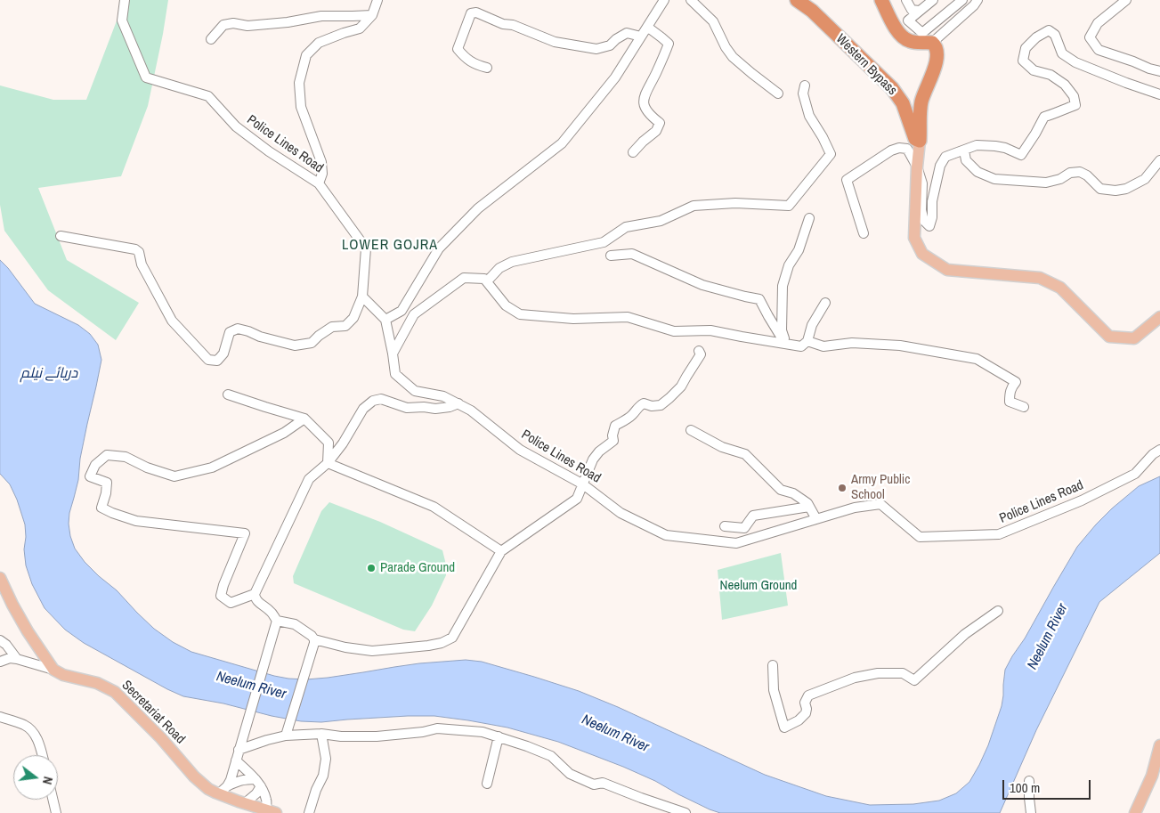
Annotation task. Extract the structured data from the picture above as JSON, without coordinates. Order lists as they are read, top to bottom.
{
  "streets": {
    "highway": ["Western Bypass"],
    "main road": ["Secretariat Road"],
    "street": ["Police Lines Road"]
  },
  "districts": ["LOWER GOJRA"],
  "water": ["دریائے نیلم", "Neelum River"],
  "parks": ["Neelum Ground"],
  "places": ["Army Public School", "Parade Ground"],
  "scale_bar": "100 m",
  "north": "right"
}
